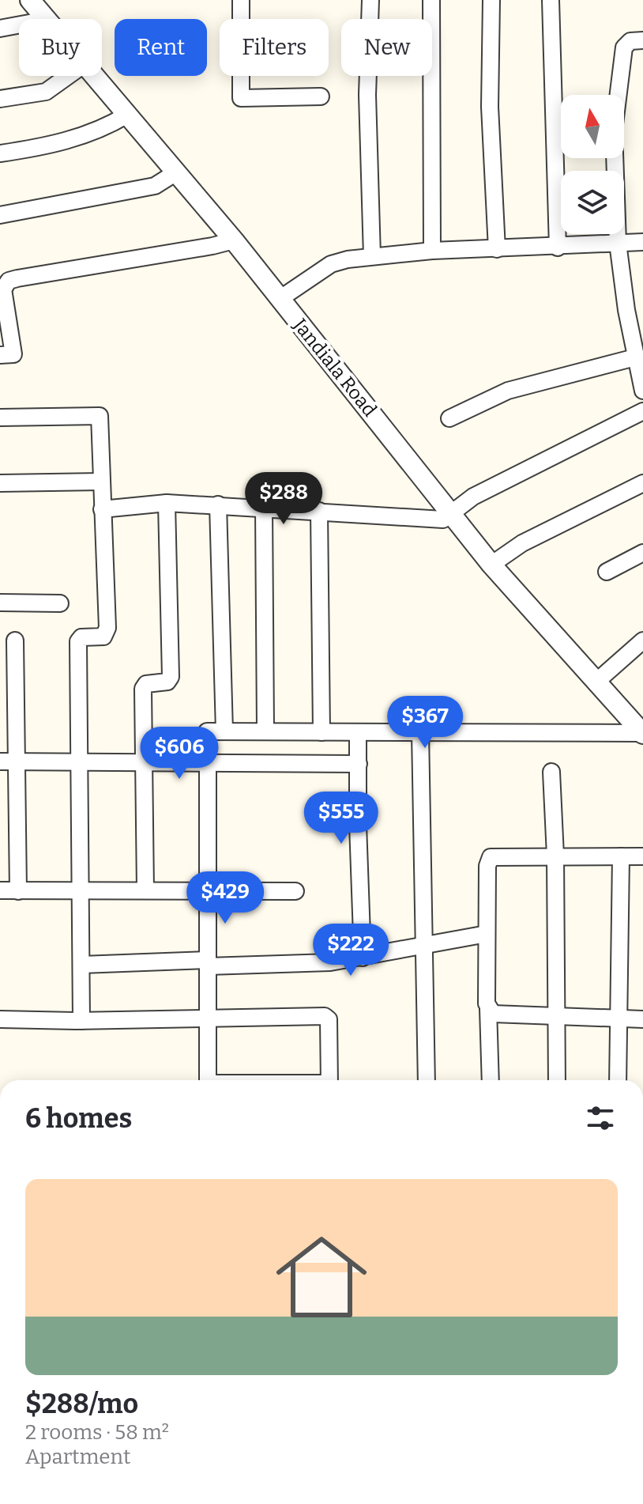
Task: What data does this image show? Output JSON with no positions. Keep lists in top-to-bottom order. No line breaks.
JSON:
{"streets":{"street":["Jandiala Road"]},"north":"top","page":{"chip":["Buy","Rent","Filters","New"],"price":["$288","$367","$606","$555","$429","$222"],"heading":"6 homes","list":[{"name":"$288/mo","note":"2 rooms · 58 m² · Apartment"}]}}
